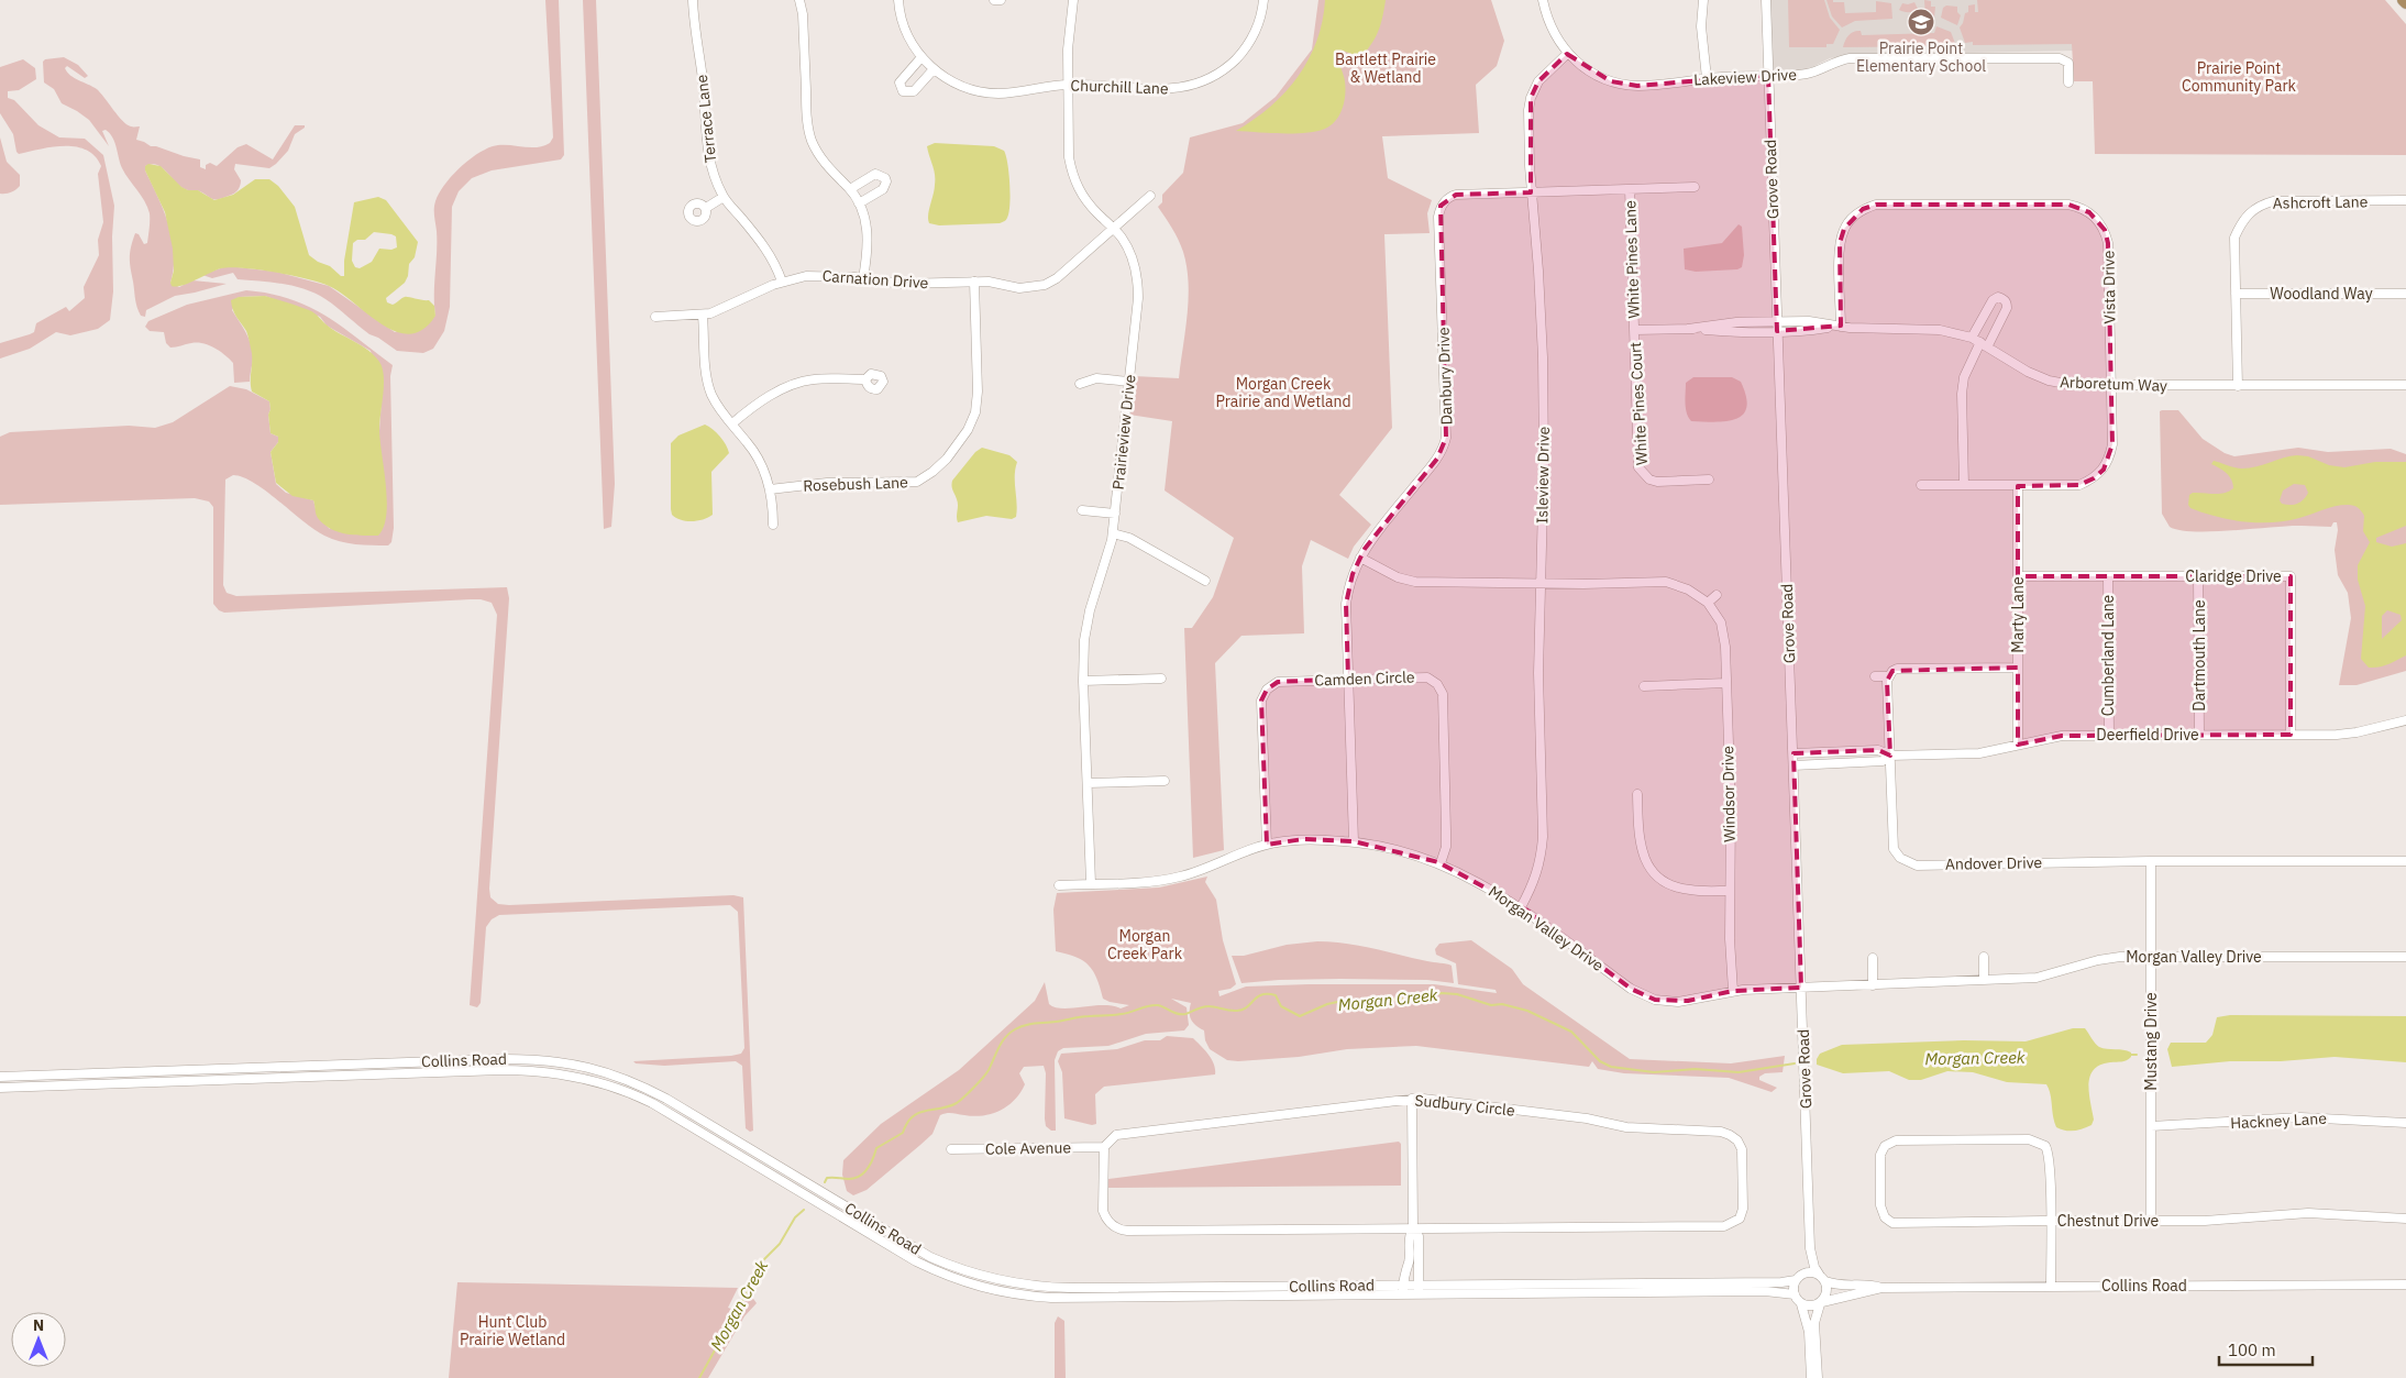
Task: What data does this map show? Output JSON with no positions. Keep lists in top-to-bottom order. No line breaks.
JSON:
{"streets":{"street":["Lakeview Drive","Churchill Lane","Terrace Lane","Grove Road","Ashcroft Lane","White Pines Lane","Carnation Drive","Vista Drive","Woodland Way","Danbury Drive","Arboretum Way","White Pines Court","Prairieview Drive","Isleview Drive","Rosebush Lane","Claridge Drive","Marty Lane","Cumberland Lane","Dartmouth Lane","Camden Circle","Deerfield Drive","Windsor Drive","Andover Drive","Morgan Valley Drive","Mustang Drive","Collins Road","Sudbury Circle","Hackney Lane","Cole Avenue","Chestnut Drive"]},"crossings":[["Lakeview Drive","Grove Road"],["Lakeview Drive","Isleview Drive"],["Churchill Lane","Prairieview Drive"],["Terrace Lane","Carnation Drive"],["Grove Road","Arboretum Way"],["Grove Road","Morgan Valley Drive"],["Grove Road","Collins Road"],["Ashcroft Lane","Woodland Way"],["Ashcroft Lane","Arboretum Way"],["White Pines Lane","Danbury Drive"],["White Pines Lane","Arboretum Way"],["White Pines Lane","White Pines Court"],["Carnation Drive","Prairieview Drive"],["Carnation Drive","Rosebush Lane"],["Vista Drive","Arboretum Way"],["Vista Drive","Marty Lane"],["Danbury Drive","Isleview Drive"],["Danbury Drive","Camden Circle"],["Danbury Drive","Windsor Drive"],["Danbury Drive","Morgan Valley Drive"],["Arboretum Way","White Pines Court"],["Prairieview Drive","Morgan Valley Drive"],["Isleview Drive","Windsor Drive"],["Isleview Drive","Morgan Valley Drive"],["Claridge Drive","Marty Lane"],["Claridge Drive","Cumberland Lane"],["Claridge Drive","Dartmouth Lane"],["Claridge Drive","Deerfield Drive"],["Marty Lane","Deerfield Drive"],["Cumberland Lane","Deerfield Drive"],["Dartmouth Lane","Deerfield Drive"],["Camden Circle","Morgan Valley Drive"],["Deerfield Drive","Andover Drive"],["Windsor Drive","Morgan Valley Drive"],["Andover Drive","Mustang Drive"],["Morgan Valley Drive","Mustang Drive"],["Mustang Drive","Hackney Lane"],["Mustang Drive","Chestnut Drive"],["Sudbury Circle","Cole Avenue"]],"water":["Morgan Creek"],"parks":["Bartlett Prairie & Wetland","Prairie Point Community Park","Morgan Creek Prairie and Wetland","Morgan Creek Park","Hunt Club Prairie Wetland"],"places":{"school or university":["Prairie Point Elementary School"]},"scale_bar":"100 m","north":"top"}
